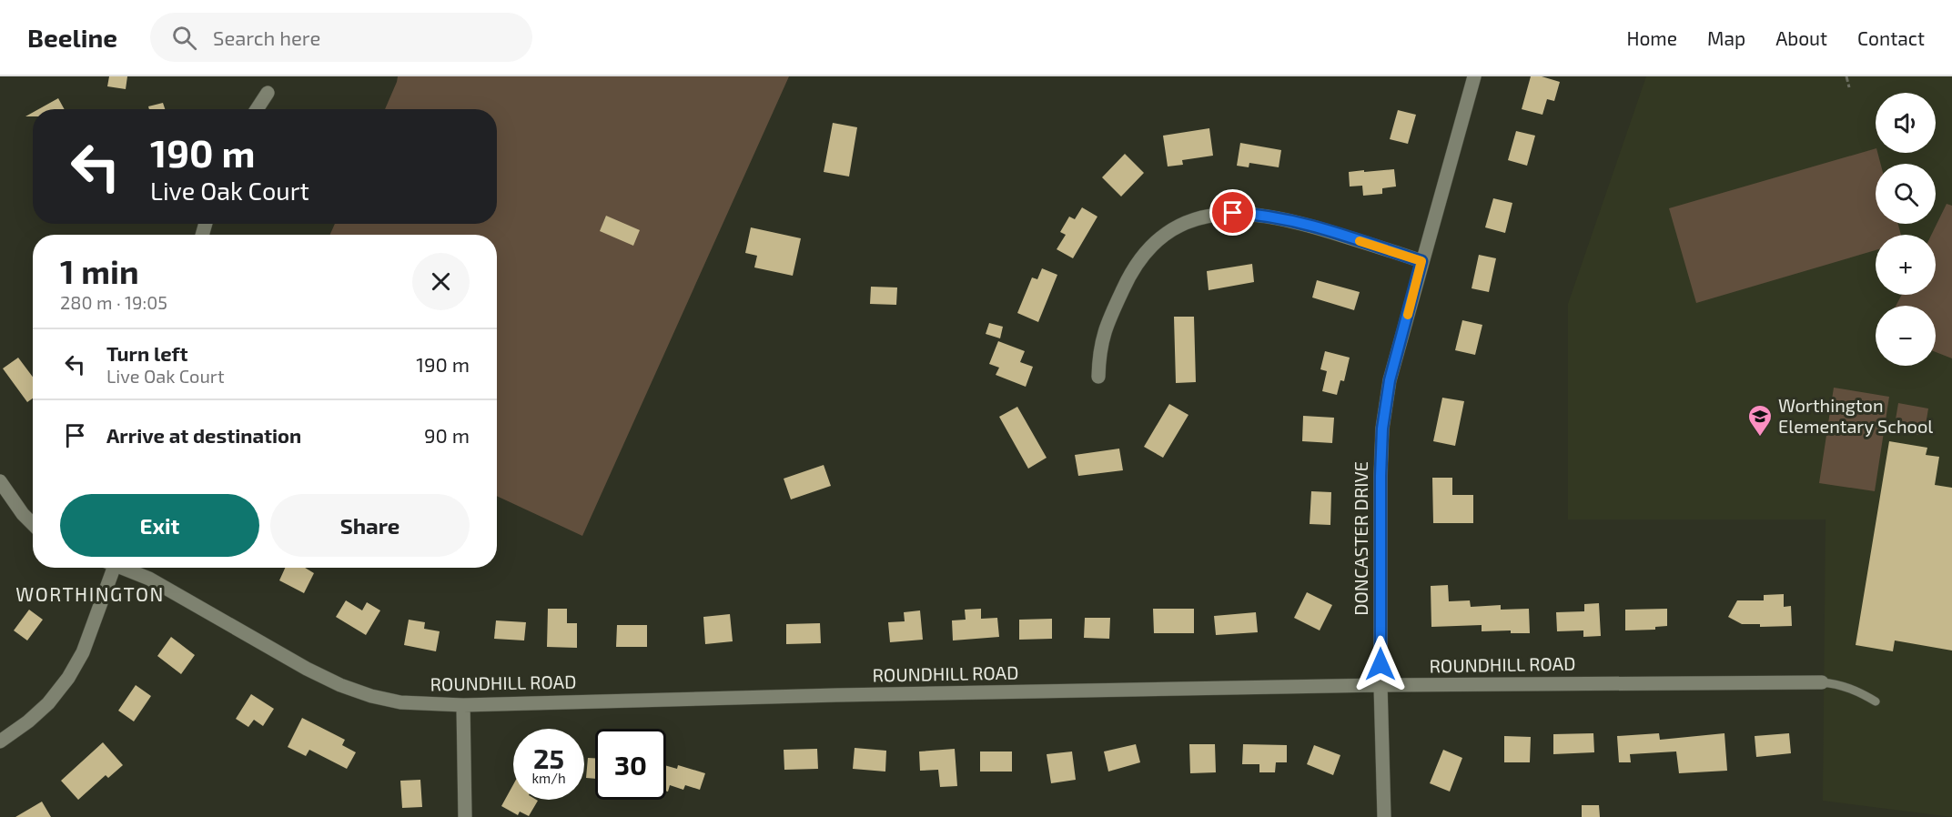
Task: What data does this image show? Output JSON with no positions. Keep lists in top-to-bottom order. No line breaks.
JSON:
{"streets":{"street":["DONCASTER DRIVE","ROUNDHILL ROAD"]},"crossings":[["DONCASTER DRIVE","ROUNDHILL ROAD"]],"districts":["WORTHINGTON"],"places":{"school or university":["Worthington Elementary School"]},"page":{"header":"Beeline","search":"Search here","nav":["Home","Map","About","Contact"],"map_buttons":["+","−"],"turn":["190 m","Live Oak Court"],"heading":["1 min","280 m · 19:05"],"list":[{"name":"Turn left","note":"Live Oak Court","value":"190 m"},{"name":"Arrive at destination","value":"90 m"}],"buttons":["Exit","Share"],"speed":"25 km/h","limit":"30"}}
